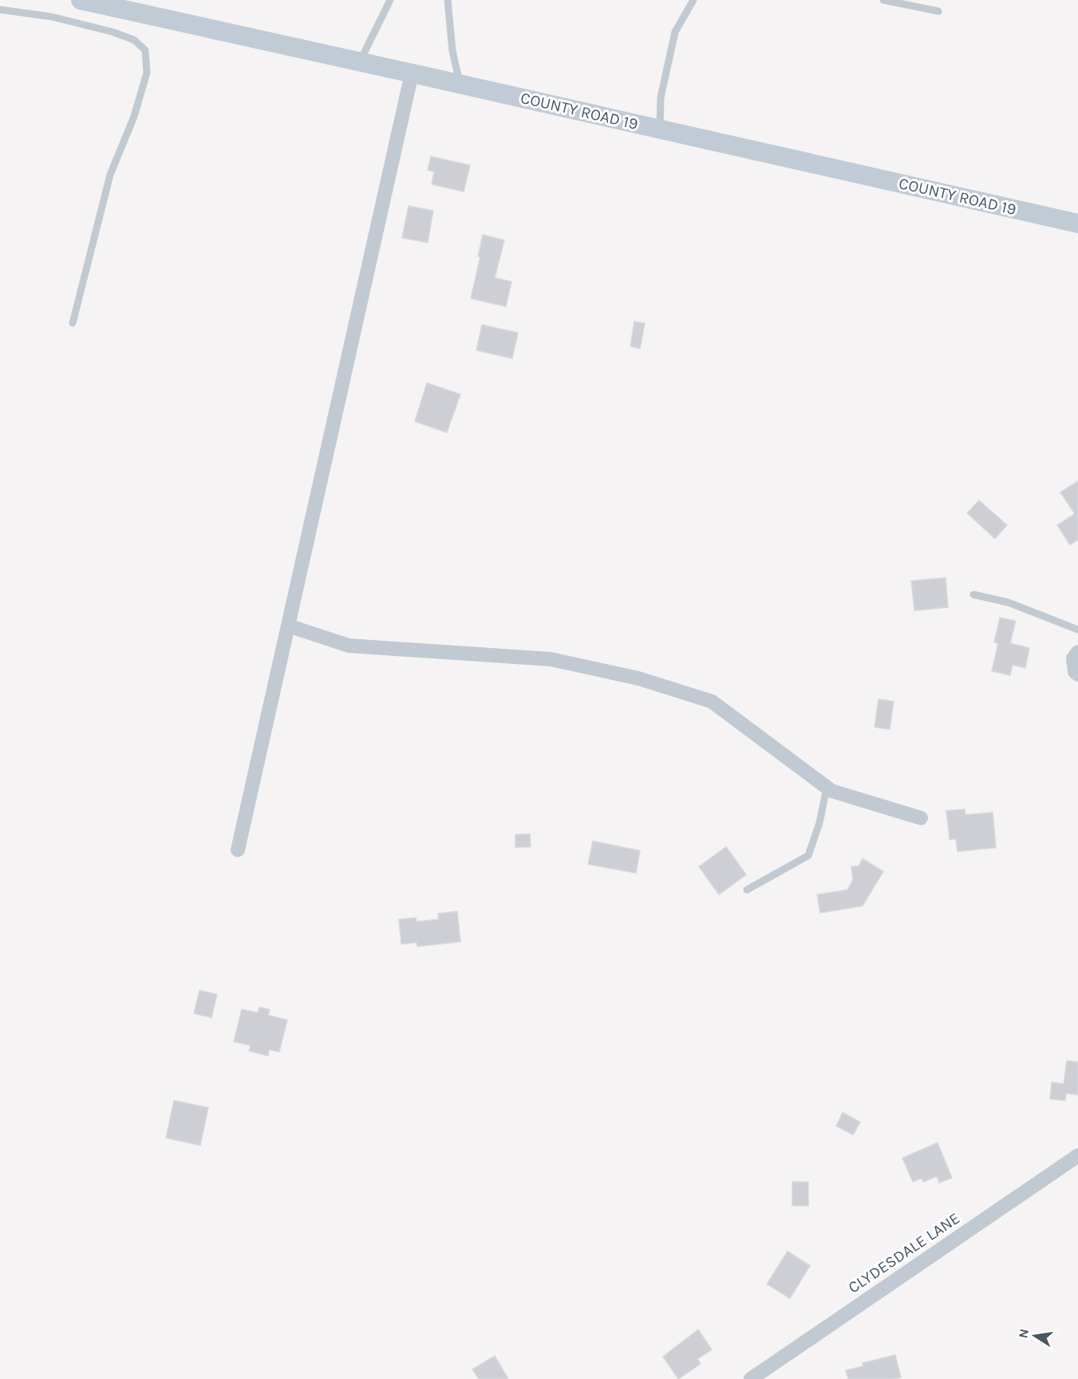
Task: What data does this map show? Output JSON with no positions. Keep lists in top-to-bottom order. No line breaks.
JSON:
{"streets":{"street":["COUNTY ROAD 19","CLYDESDALE LANE"]},"north":"left"}
